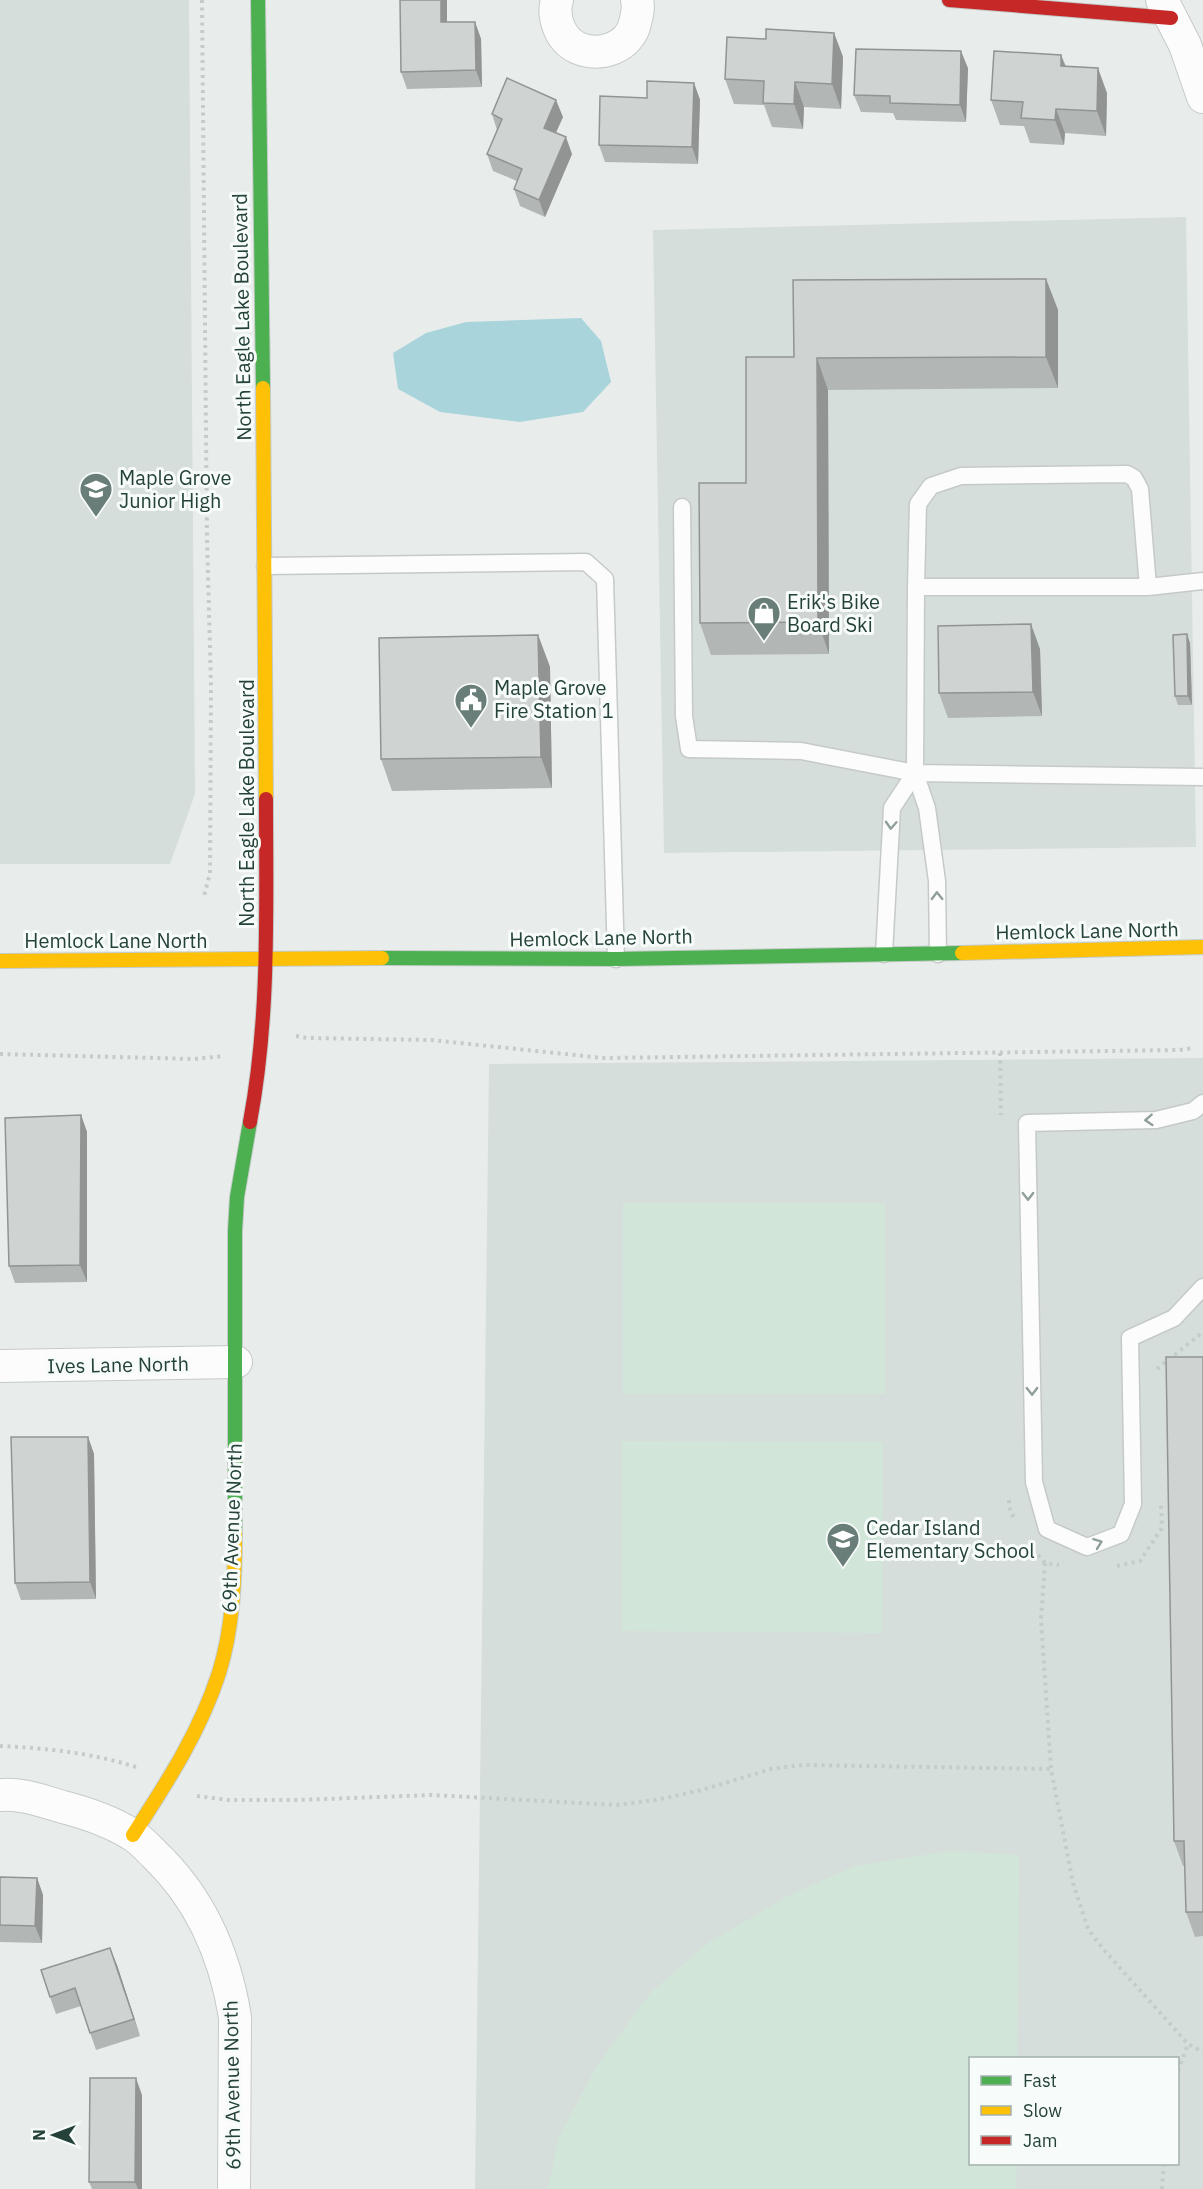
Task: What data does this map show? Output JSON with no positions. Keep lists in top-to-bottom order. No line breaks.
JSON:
{"streets":{"street":["North Eagle Lake Boulevard","Hemlock Lane North","Ives Lane North","69th Avenue North"]},"crossings":[["North Eagle Lake Boulevard","Hemlock Lane North"],["North Eagle Lake Boulevard","69th Avenue North"],["Hemlock Lane North","69th Avenue North"],["Ives Lane North","69th Avenue North"]],"places":{"school or university":["Maple Grove Junior High","Cedar Island Elementary School"],"shop":["Erik's Bike Board Ski"],"public building":["Maple Grove Fire Station 1"]},"legend":["Fast","Slow","Jam"],"north":"left"}
